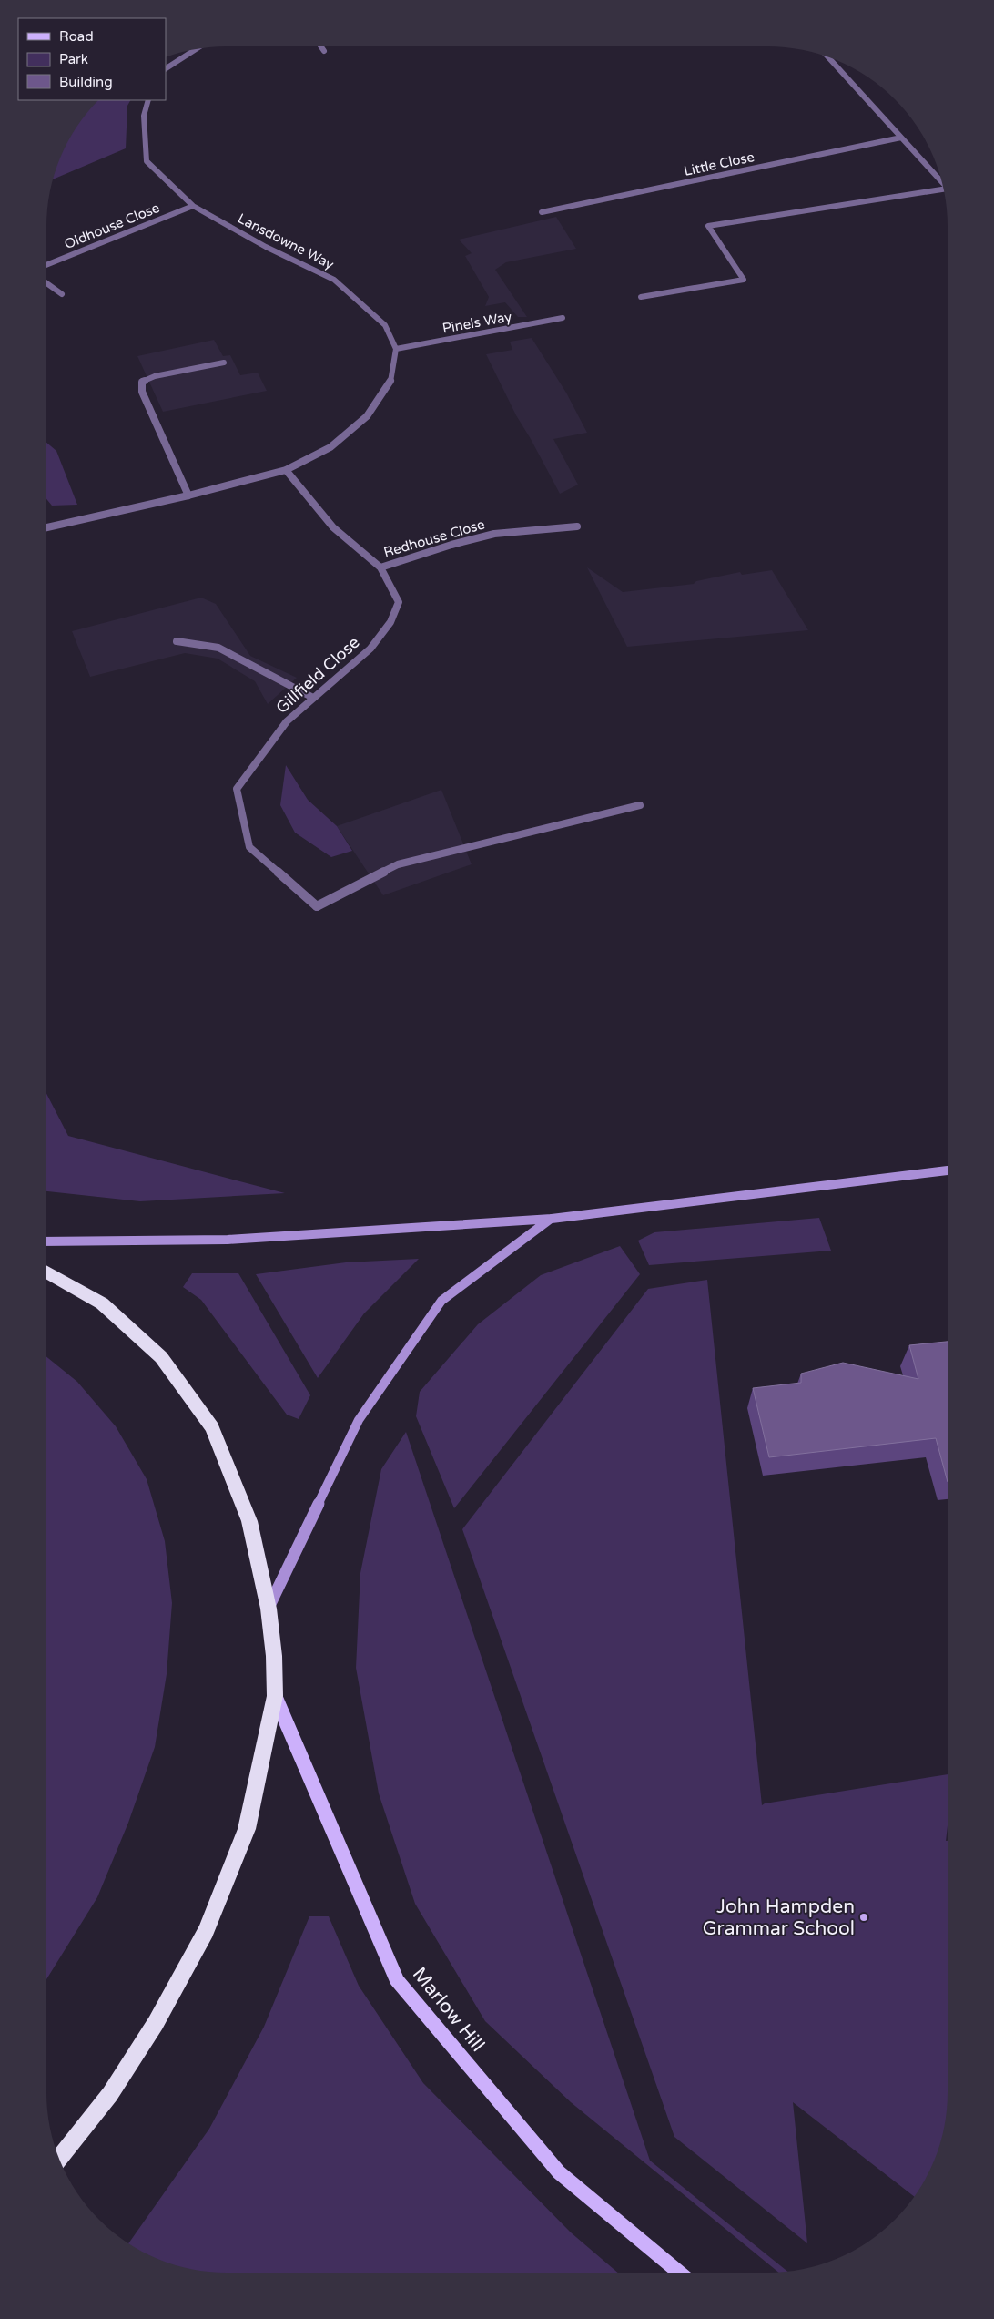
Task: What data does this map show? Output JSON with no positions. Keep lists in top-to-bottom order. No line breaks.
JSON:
{"streets":{"main road":["Marlow Hill"],"street":["Little Close","Oldhouse Close","Lansdowne Way","Pinels Way","Redhouse Close","Gillfield Close"]},"crossings":[["Oldhouse Close","Lansdowne Way"],["Lansdowne Way","Pinels Way"],["Redhouse Close","Gillfield Close"]],"places":["John Hampden Grammar School"],"legend":["Road","Park","Building"]}
